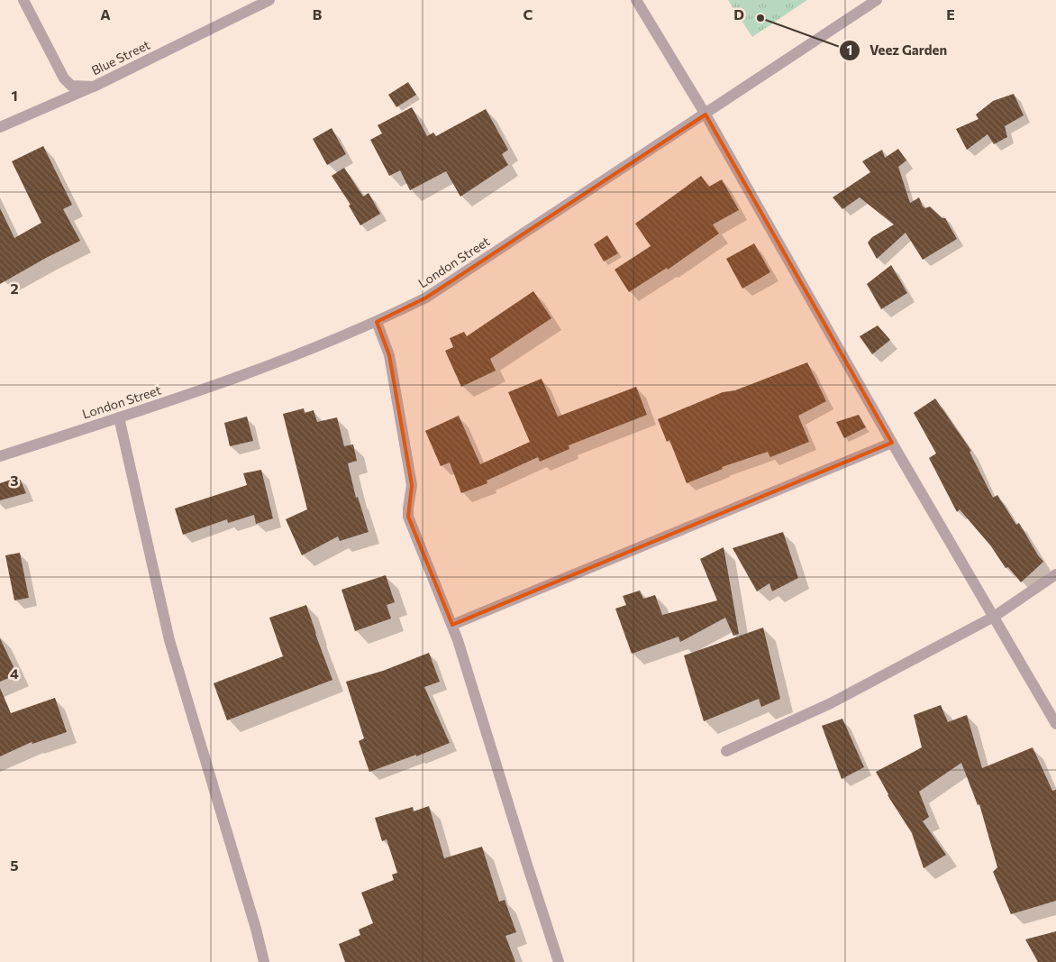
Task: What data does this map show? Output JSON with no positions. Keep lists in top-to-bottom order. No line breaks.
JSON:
{"streets":{"street":["Blue Street","London Street"]},"places":["Veez Garden"],"grid":{"columns":["A","B","C","D","E"],"rows":["1","2","3","4","5"]}}
